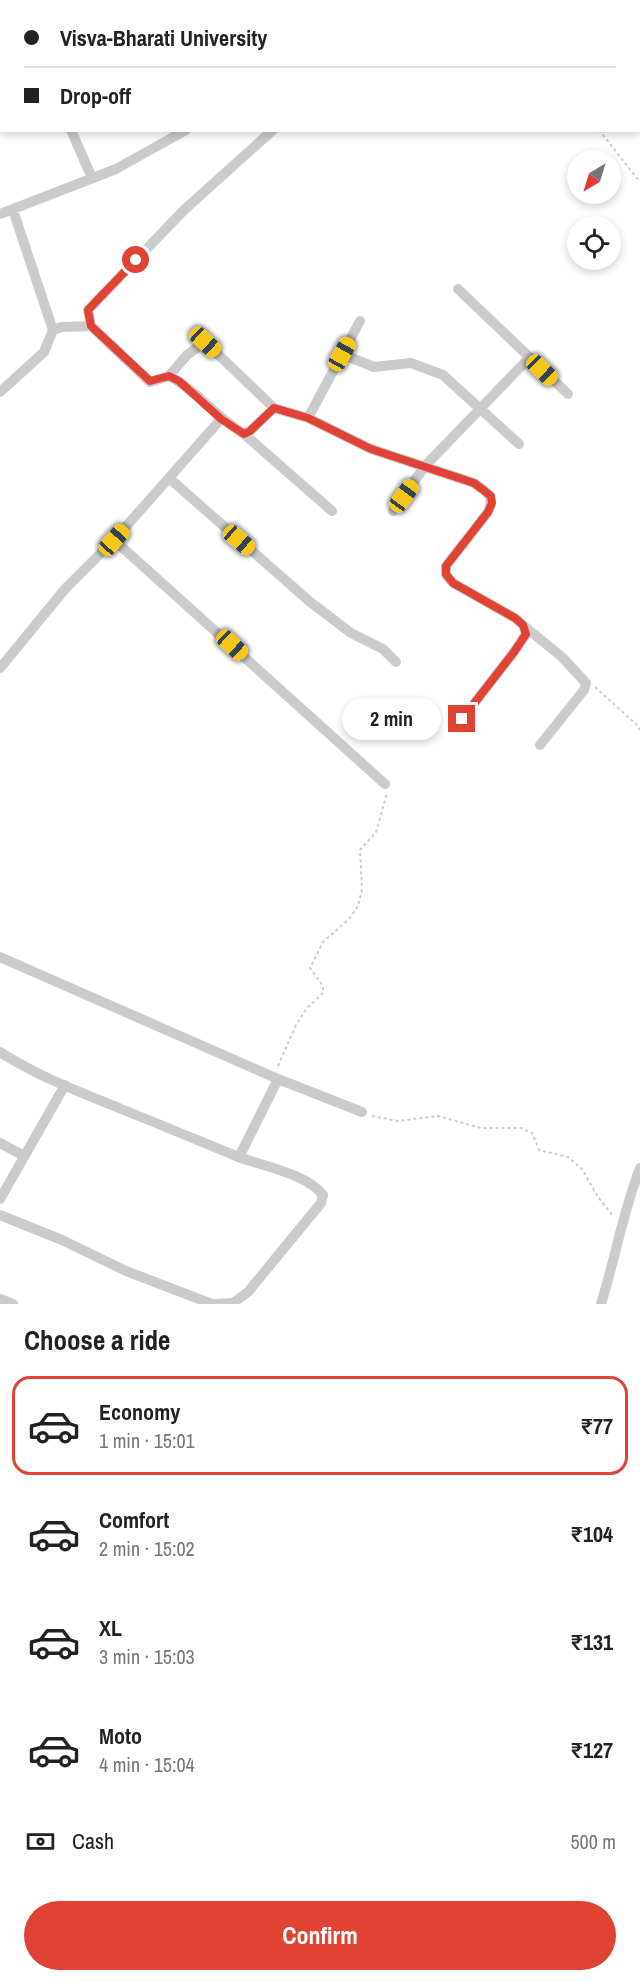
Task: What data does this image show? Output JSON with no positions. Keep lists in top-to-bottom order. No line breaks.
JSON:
{"north":"bottom left","page":{"banner":["Visva-Bharati University","Drop-off"],"bubble":"2 min","heading":"Choose a ride","list":[{"name":"Economy","note":"1 min · 15:01","value":"₹77"},{"name":"Comfort","note":"2 min · 15:02","value":"₹104"},{"name":"XL","note":"3 min · 15:03","value":"₹131"},{"name":"Moto","note":"4 min · 15:04","value":"₹127"}],"pay":["Cash","500 m"],"buttons":"Confirm"}}
